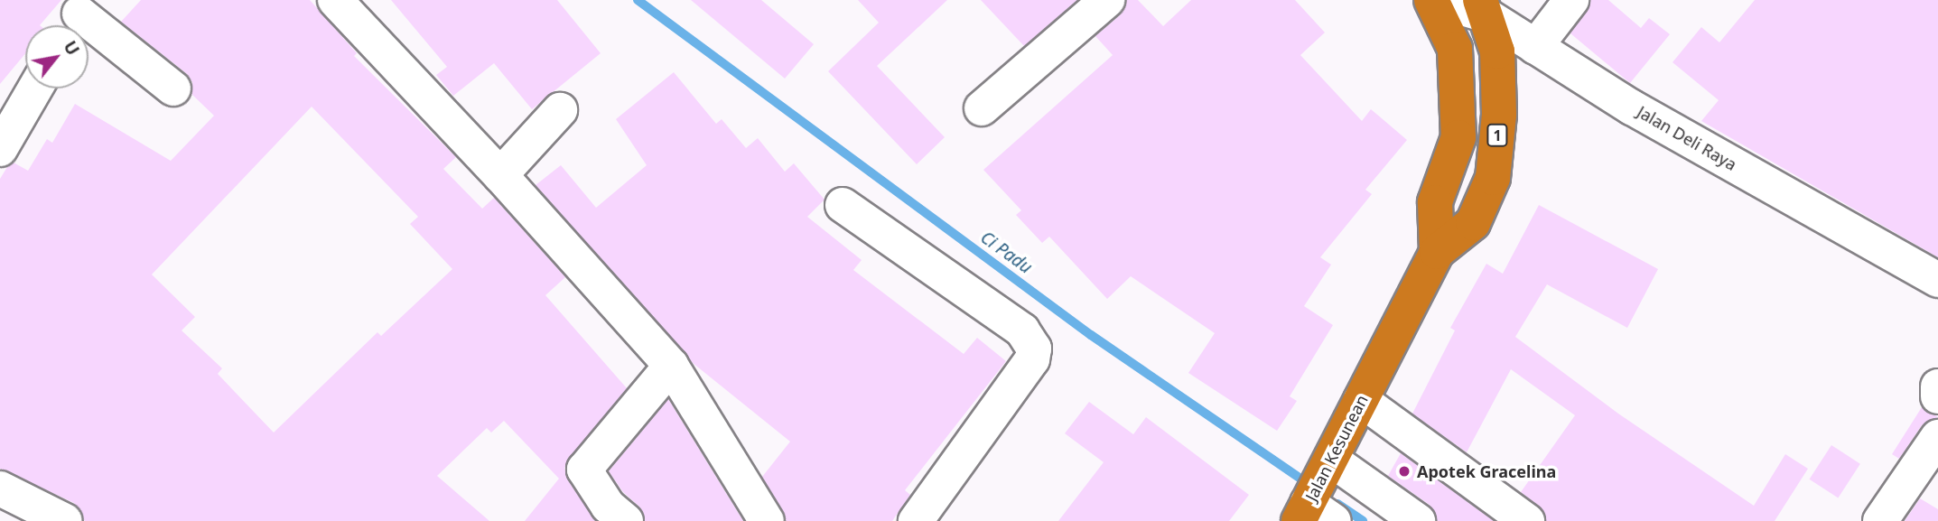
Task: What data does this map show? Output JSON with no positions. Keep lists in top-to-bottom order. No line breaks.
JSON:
{"streets":{"highway":["1","Jalan Kesunean"],"street":["Jalan Deli Raya"]},"crossings":[["1","Jalan Deli Raya"],["1","Jalan Kesunean"]],"water":["Ci Padu"],"places":["Apotek Gracelina"],"north":"top right"}
